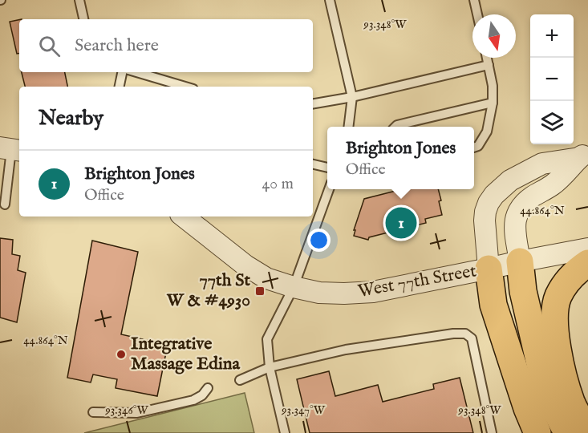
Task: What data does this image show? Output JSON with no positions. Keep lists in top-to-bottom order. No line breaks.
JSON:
{"streets":{"street":["West 77th Street"]},"places":{"transit":["77th St W & #4930"],"other":["Integrative Massage Edina"]},"north":"bottom","page":{"map_buttons":["+","−"],"search":"Search here","heading":"Nearby","popup":["Brighton Jones","Office"],"list":[{"mark":"1","name":"Brighton Jones","note":"Office","value":"40 m"}],"pins":"1"},"coordinates":["93.348°W","44.864°N","93.346°W","93.347°W"]}
